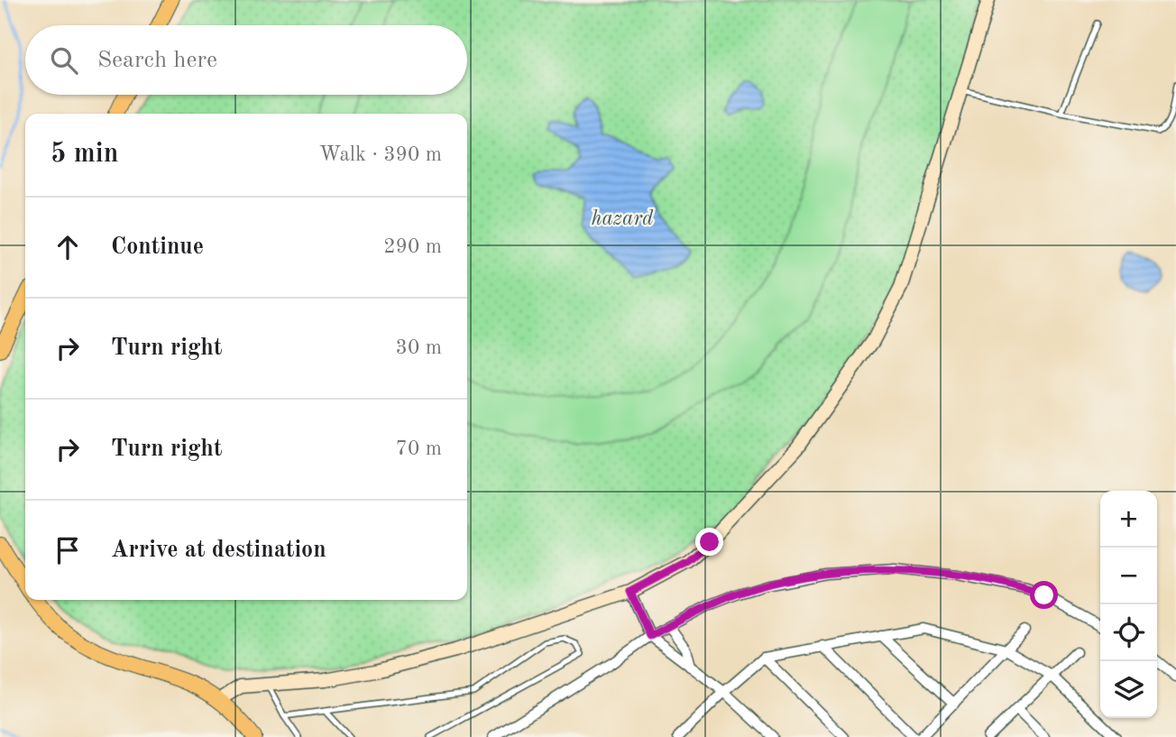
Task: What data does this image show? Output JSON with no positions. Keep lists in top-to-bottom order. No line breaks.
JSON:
{"water":["hazard"],"page":{"search":"Search here","heading":["5 min","Walk · 390 m"],"list":[["Continue","290 m"],["Turn right","30 m"],["Turn right","70 m"],"Arrive at destination"],"map_buttons":["+","−"]}}
